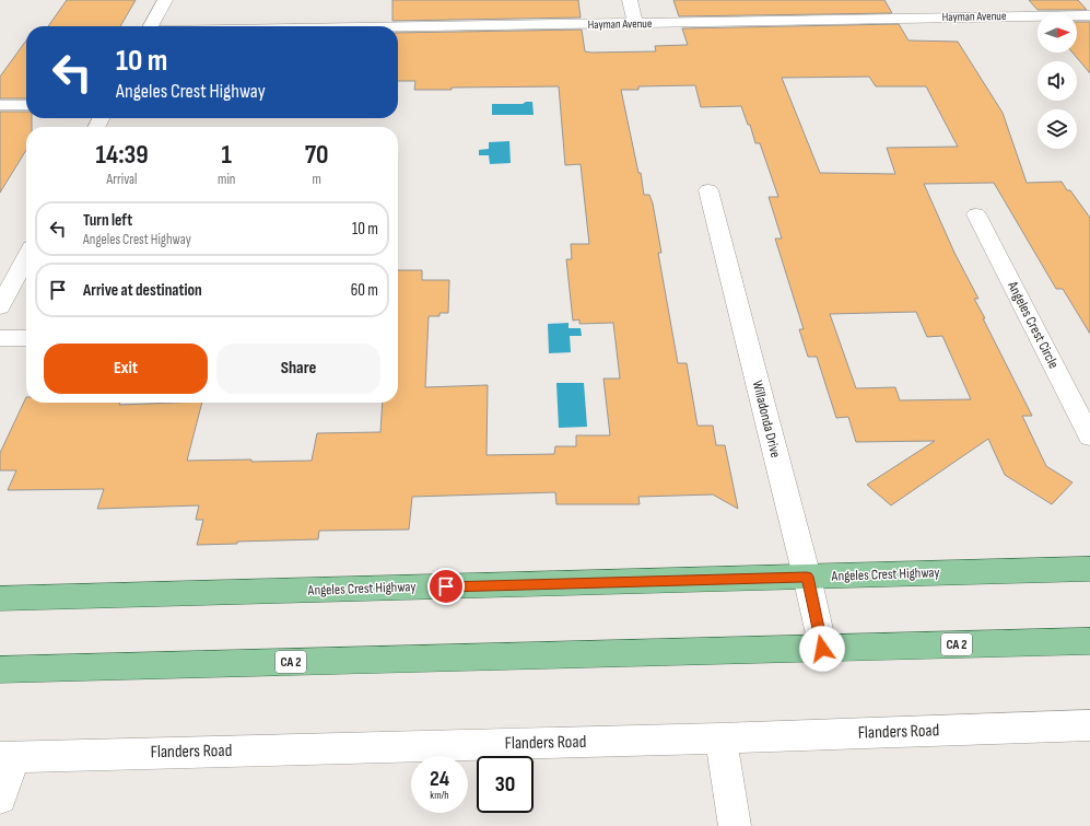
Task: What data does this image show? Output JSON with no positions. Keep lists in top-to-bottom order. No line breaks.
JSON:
{"streets":{"main road":["Angeles Crest Highway","CA 2"],"street":["Hayman Avenue","Angeles Crest Circle","Willadonda Drive","Flanders Road"]},"crossings":[["Willadonda Drive","Angeles Crest Highway"],["Willadonda Drive","CA 2"]],"north":"right","page":{"turn":["10 m","Angeles Crest Highway"],"eta":["14:39","Arrival","1","min","70","m"],"list":[{"name":"Turn left","note":"Angeles Crest Highway","value":"10 m"},{"name":"Arrive at destination","value":"60 m"}],"buttons":["Exit","Share"],"speed":"24 km/h","limit":"30"}}
